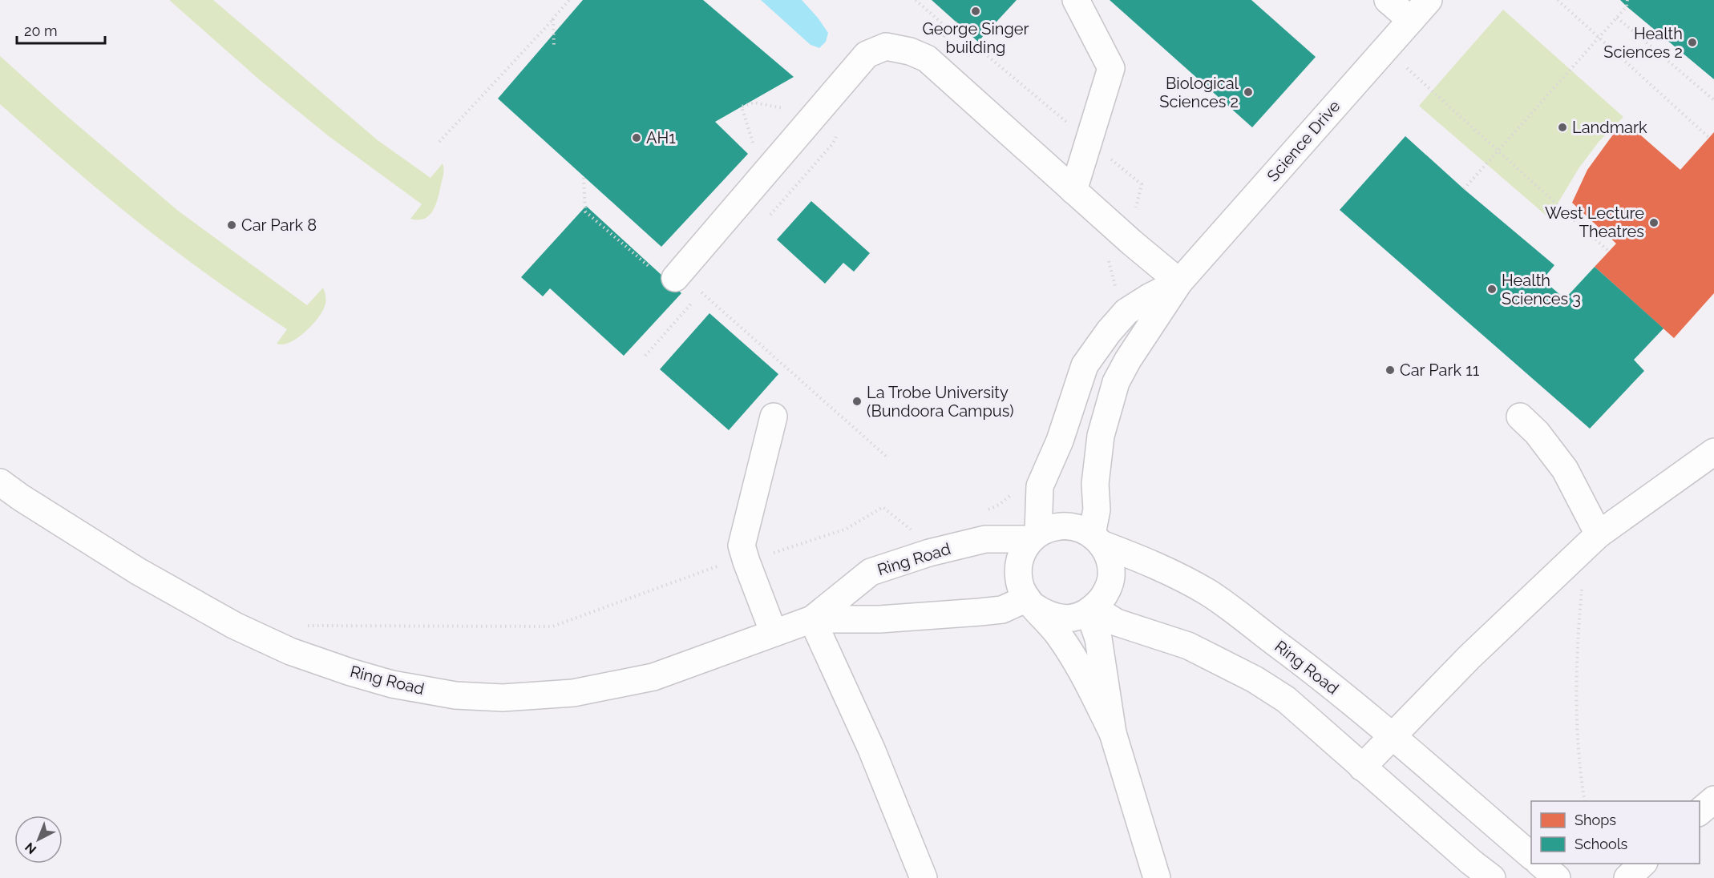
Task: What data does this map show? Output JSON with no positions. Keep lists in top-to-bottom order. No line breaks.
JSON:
{"streets":{"street":["Science Drive","Ring Road"]},"crossings":[["Science Drive","Ring Road"]],"places":["George Singer building","Health Sciences 2","Biological Sciences 2","Landmark","AH1","West Lecture Theatres","Car Park 8","Health Sciences 3","Car Park 11","La Trobe University (Bundoora Campus)"],"legend":["Shops","Schools"],"scale_bar":"20 m","north":"bottom left"}
